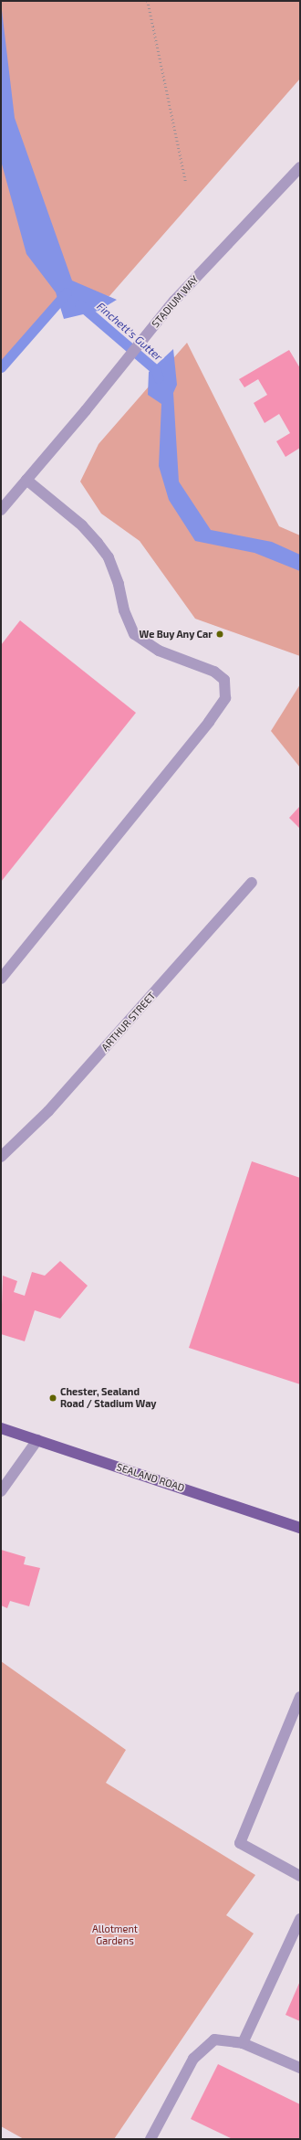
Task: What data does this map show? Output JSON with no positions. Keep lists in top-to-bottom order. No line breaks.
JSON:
{"streets":{"main road":["SEALAND ROAD"],"street":["STADIUM WAY","ARTHUR STREET"]},"water":["Finchett's Gutter"],"parks":["Allotment Gardens"],"places":["We Buy Any Car","Chester, Sealand Road / Stadium Way"]}
